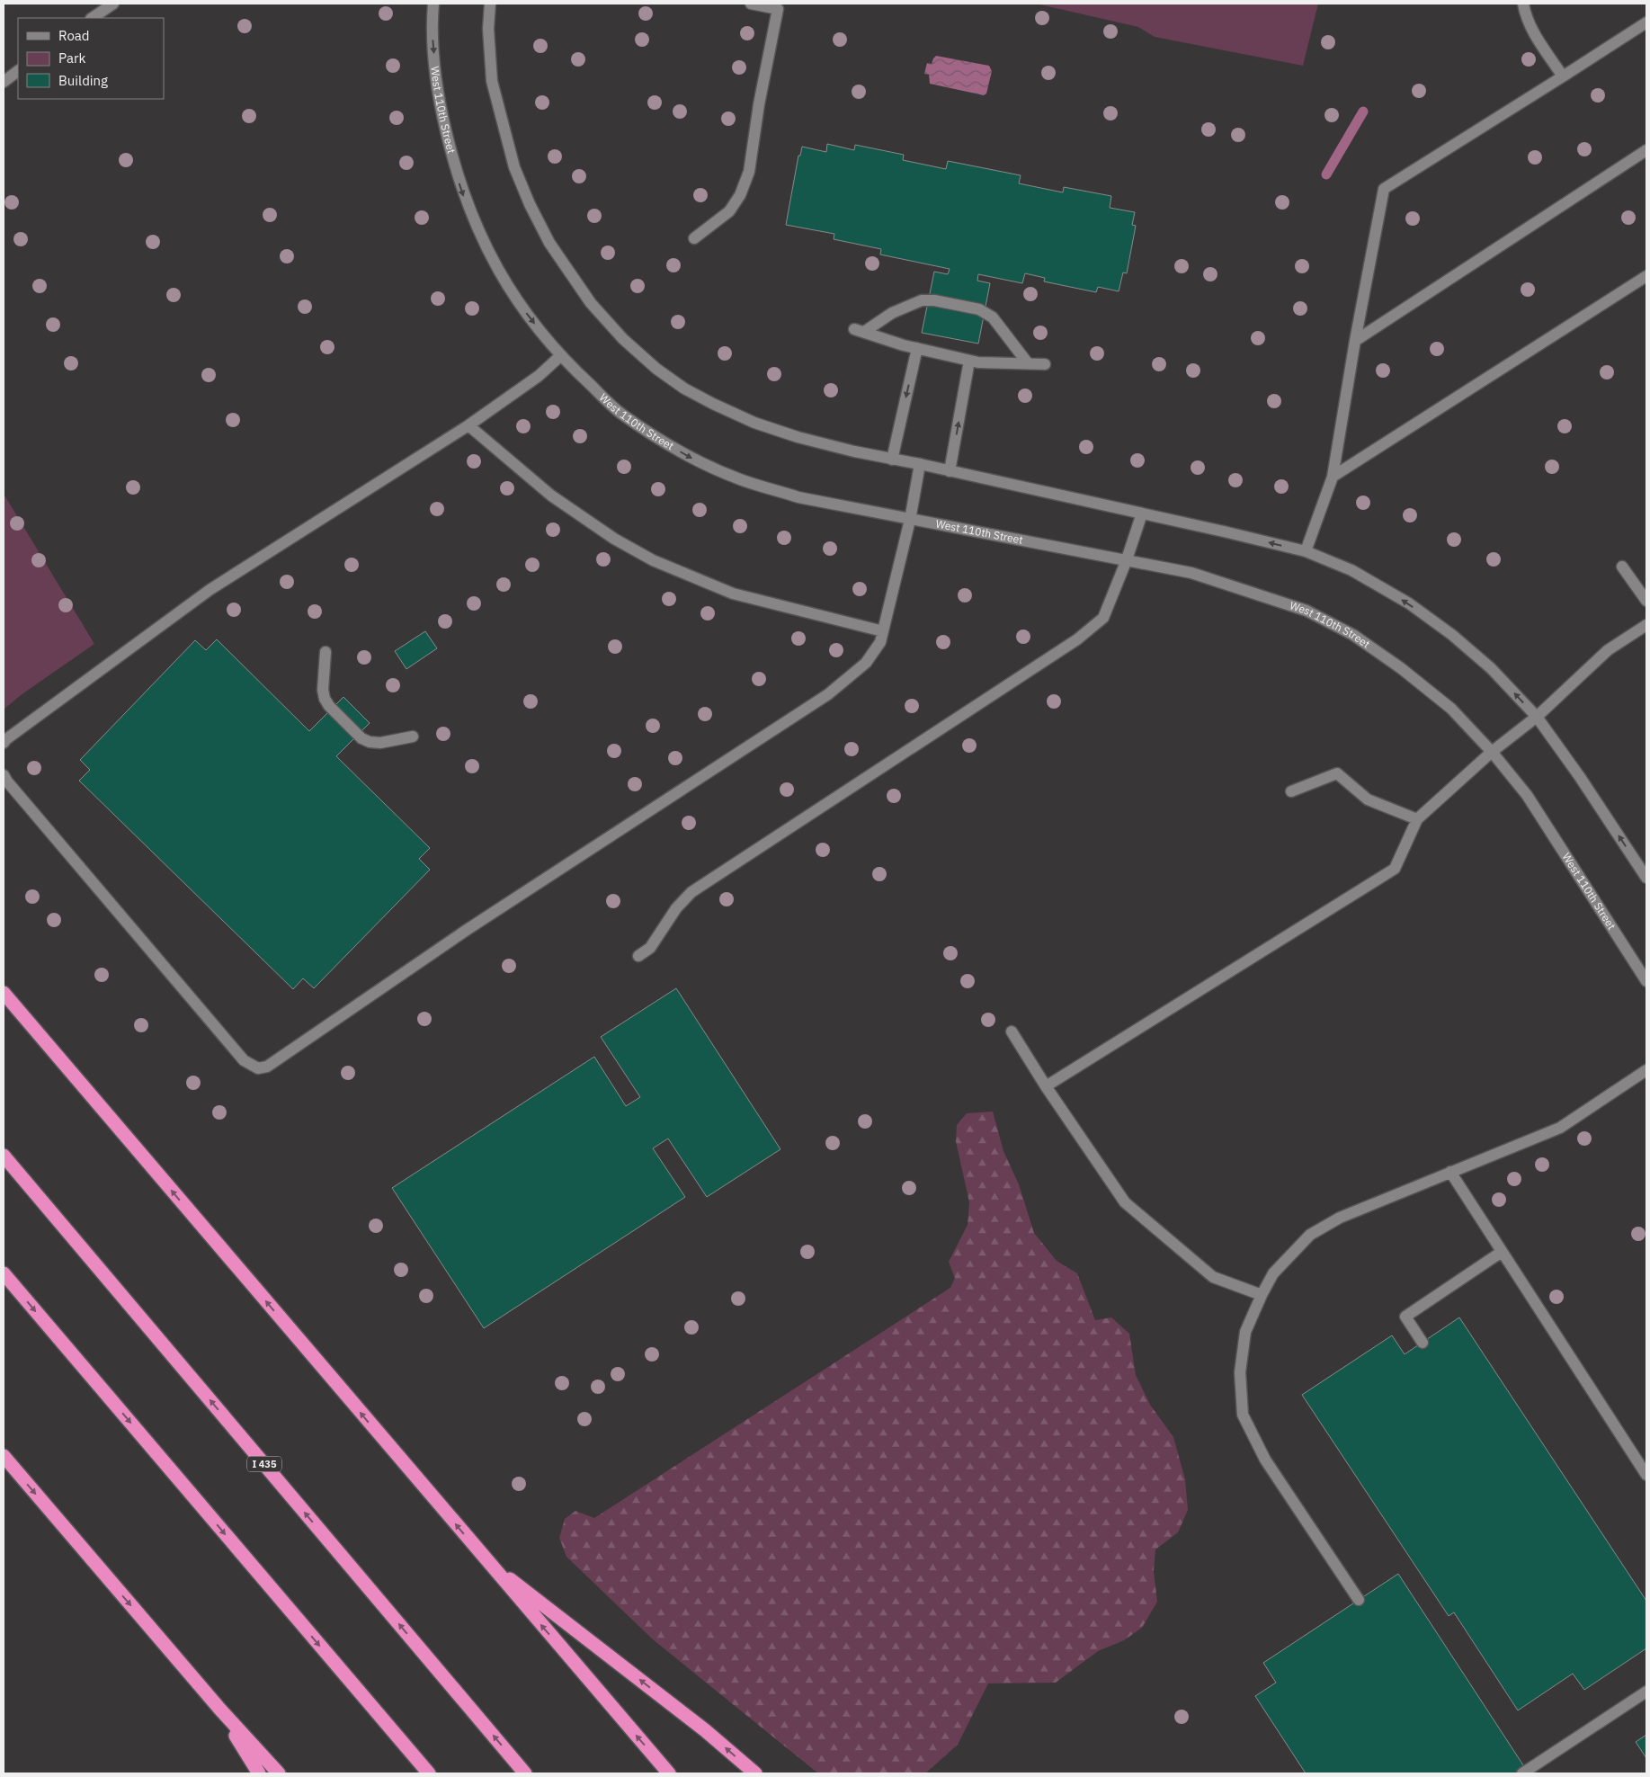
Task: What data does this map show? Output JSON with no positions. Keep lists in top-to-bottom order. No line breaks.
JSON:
{"streets":{"highway":["I 435"],"street":["West 110th Street"]},"legend":["Road","Park","Building"]}
